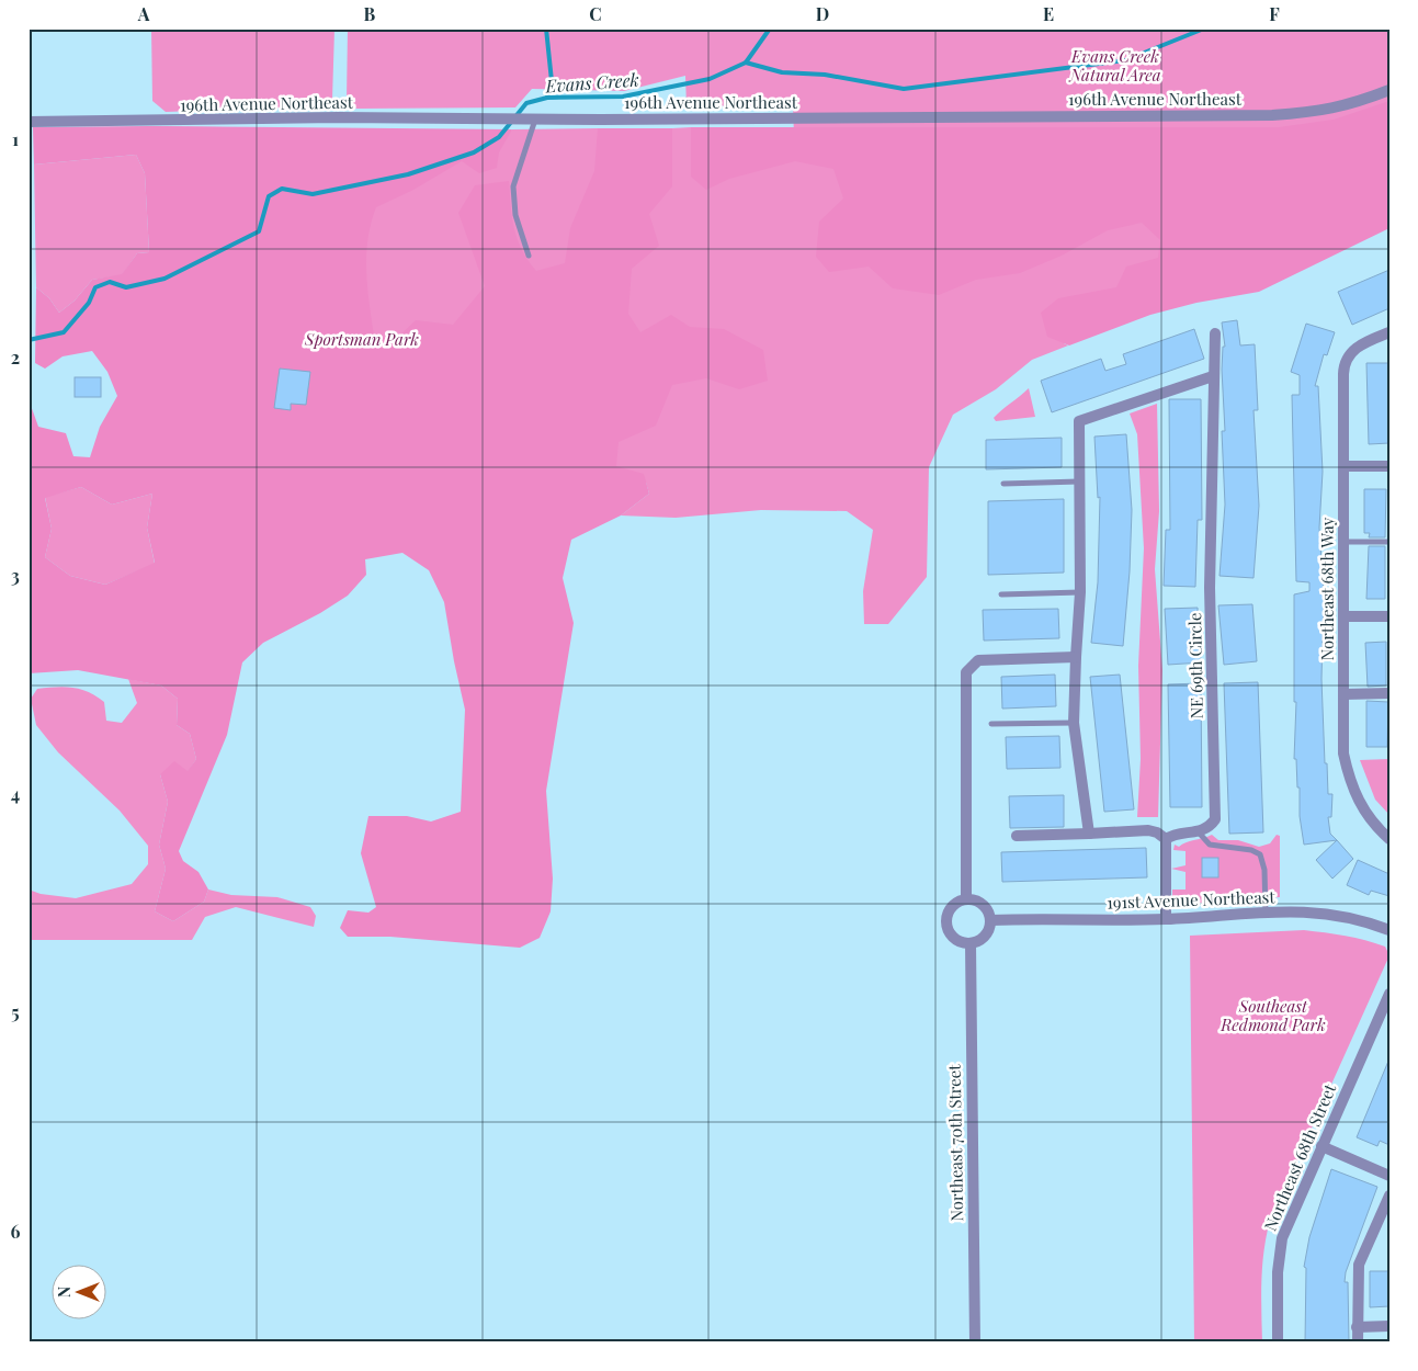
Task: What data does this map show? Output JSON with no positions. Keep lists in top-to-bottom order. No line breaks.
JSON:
{"streets":{"street":["196th Avenue Northeast","Northeast 68th Way","NE 69th Circle","191st Avenue Northeast","Northeast 70th Street","Northeast 68th Street"]},"crossings":[["191st Avenue Northeast","Northeast 70th Street"]],"water":["Evans Creek"],"parks":["Evans Creek Natural Area","Sportsman Park","Southeast Redmond Park"],"north":"left","grid":{"columns":["A","B","C","D","E","F"],"rows":["1","2","3","4","5","6"]}}
